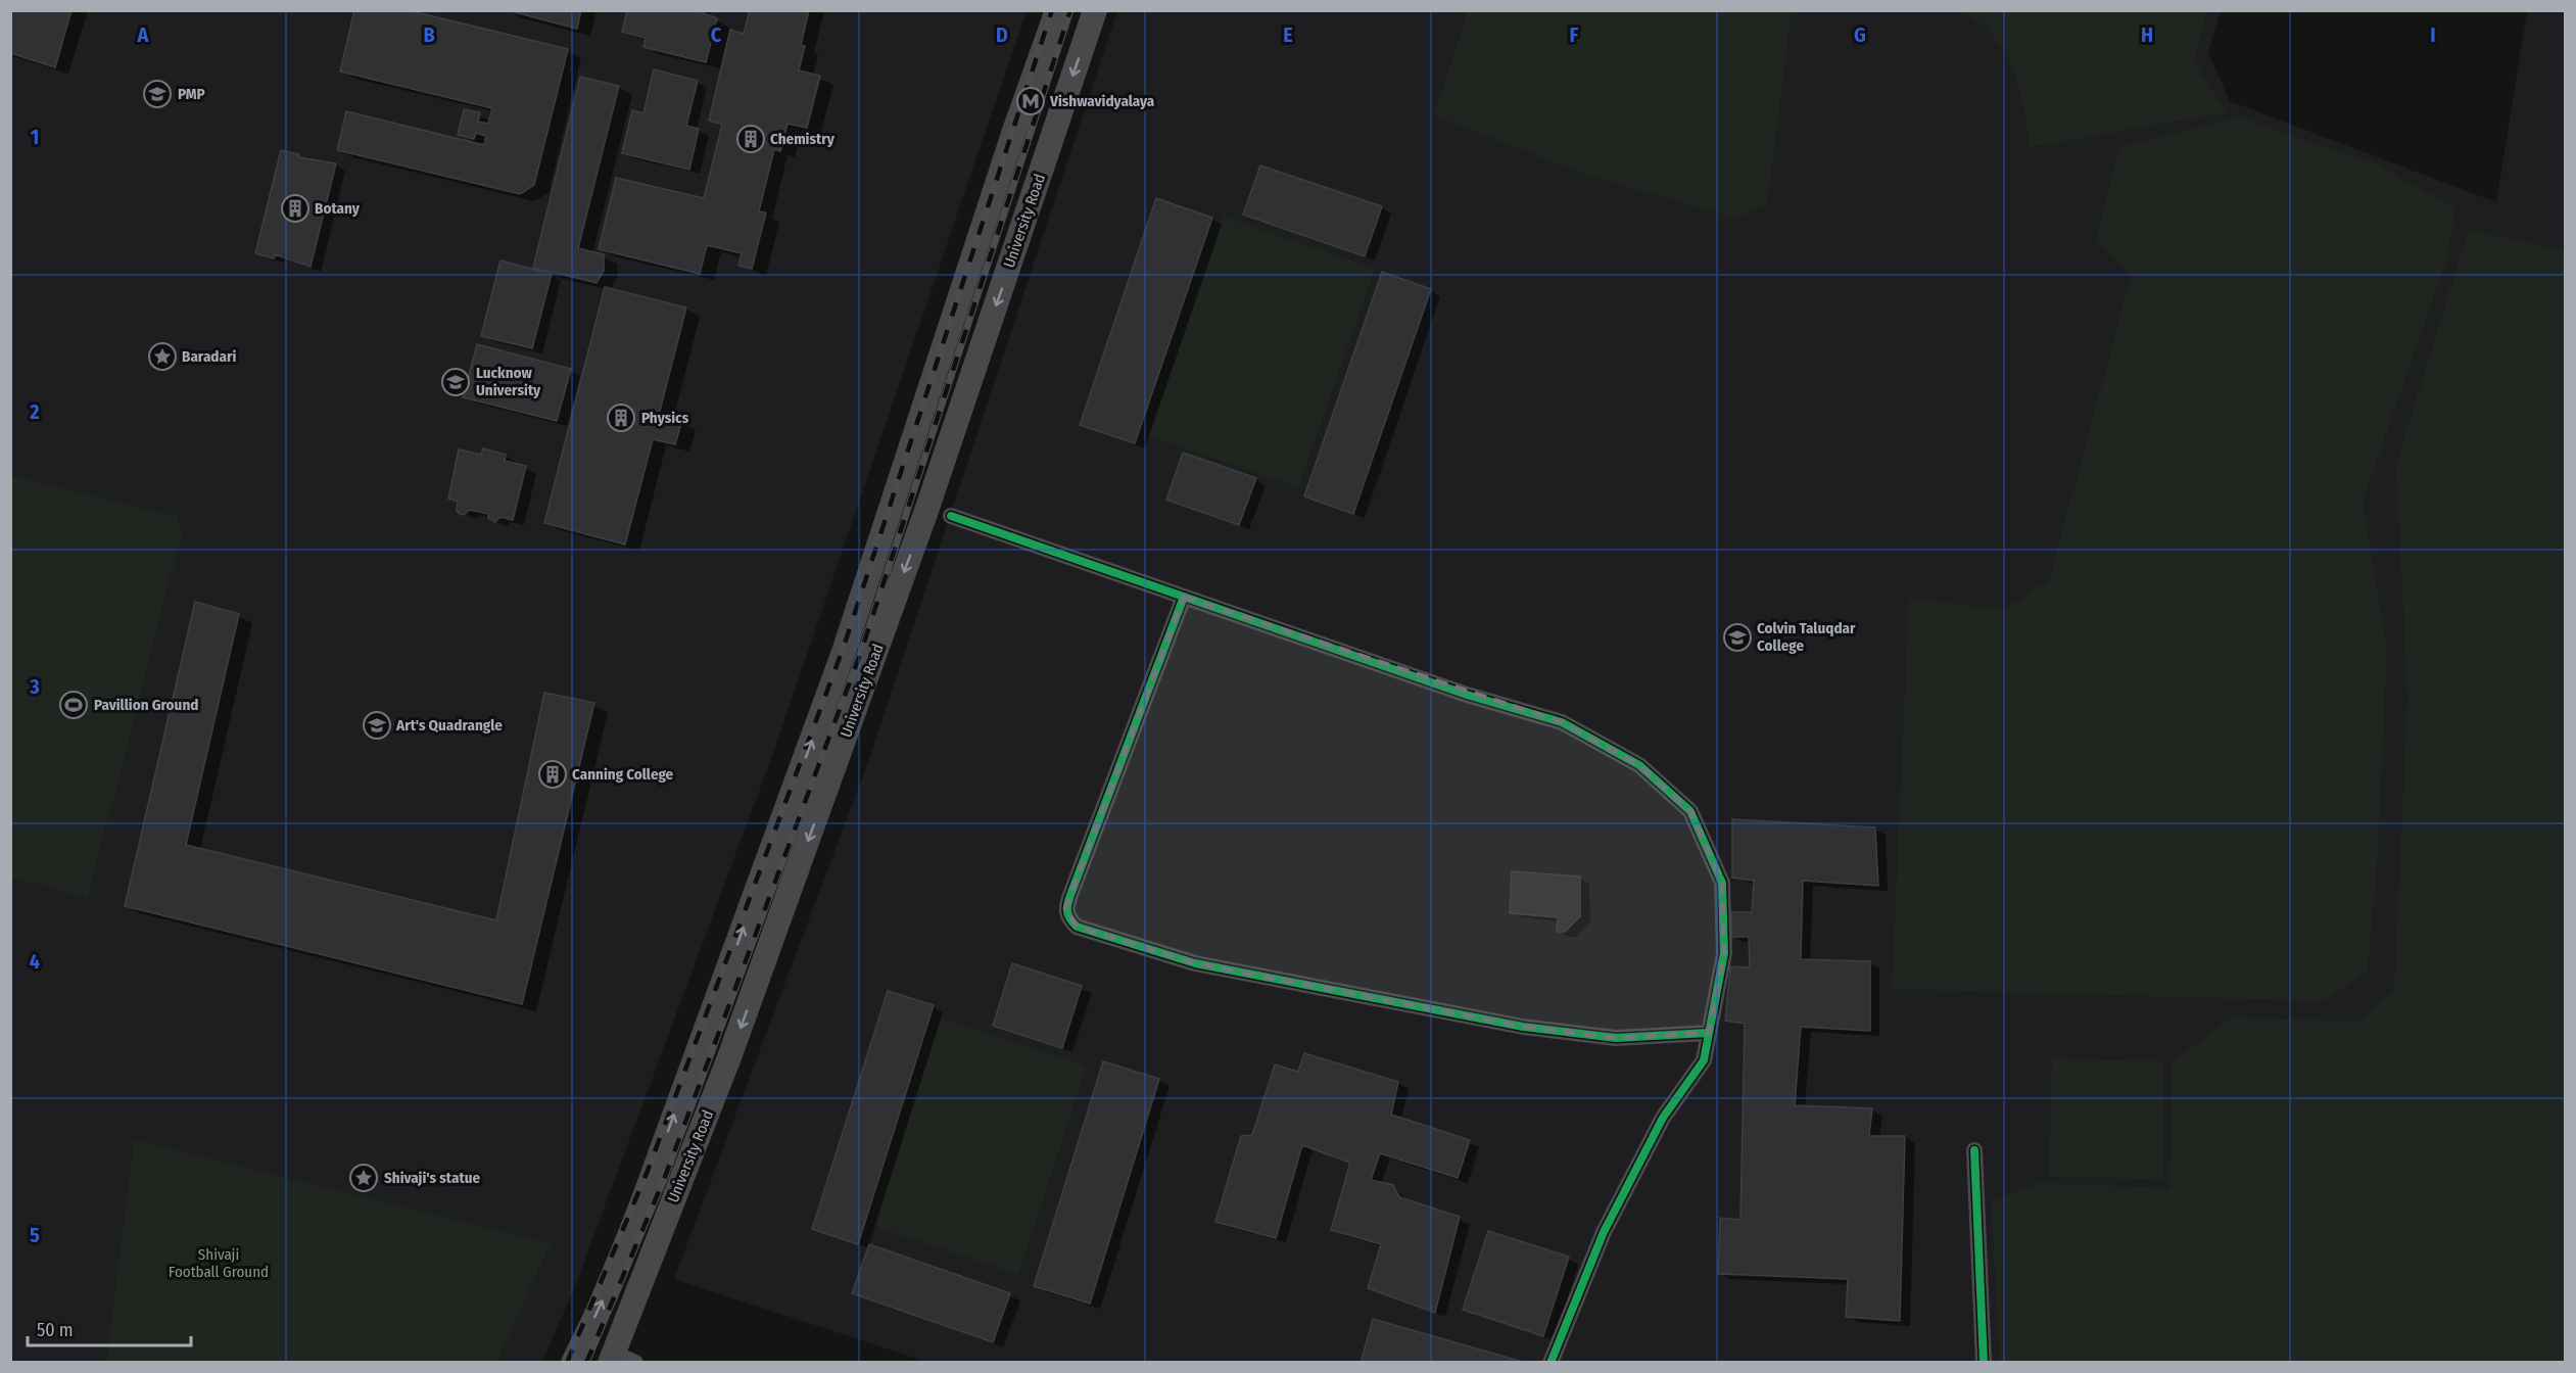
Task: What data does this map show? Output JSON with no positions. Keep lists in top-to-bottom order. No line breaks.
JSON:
{"streets":{"main road":["University Road"]},"parks":["Shivaji Football Ground"],"places":{"school or university":["PMP","Lucknow University","Colvin Taluqdar College","Art's Quadrangle"],"metro station":["Vishwavidyalaya"],"building":["Chemistry","Botany","Physics","Canning College"],"place":["Baradari","Shivaji's statue"],"sports":["Pavillion Ground"]},"scale_bar":"50 m","grid":{"columns":["A","B","C","D","E","F","G","H","I"],"rows":["1","2","3","4","5"]}}
